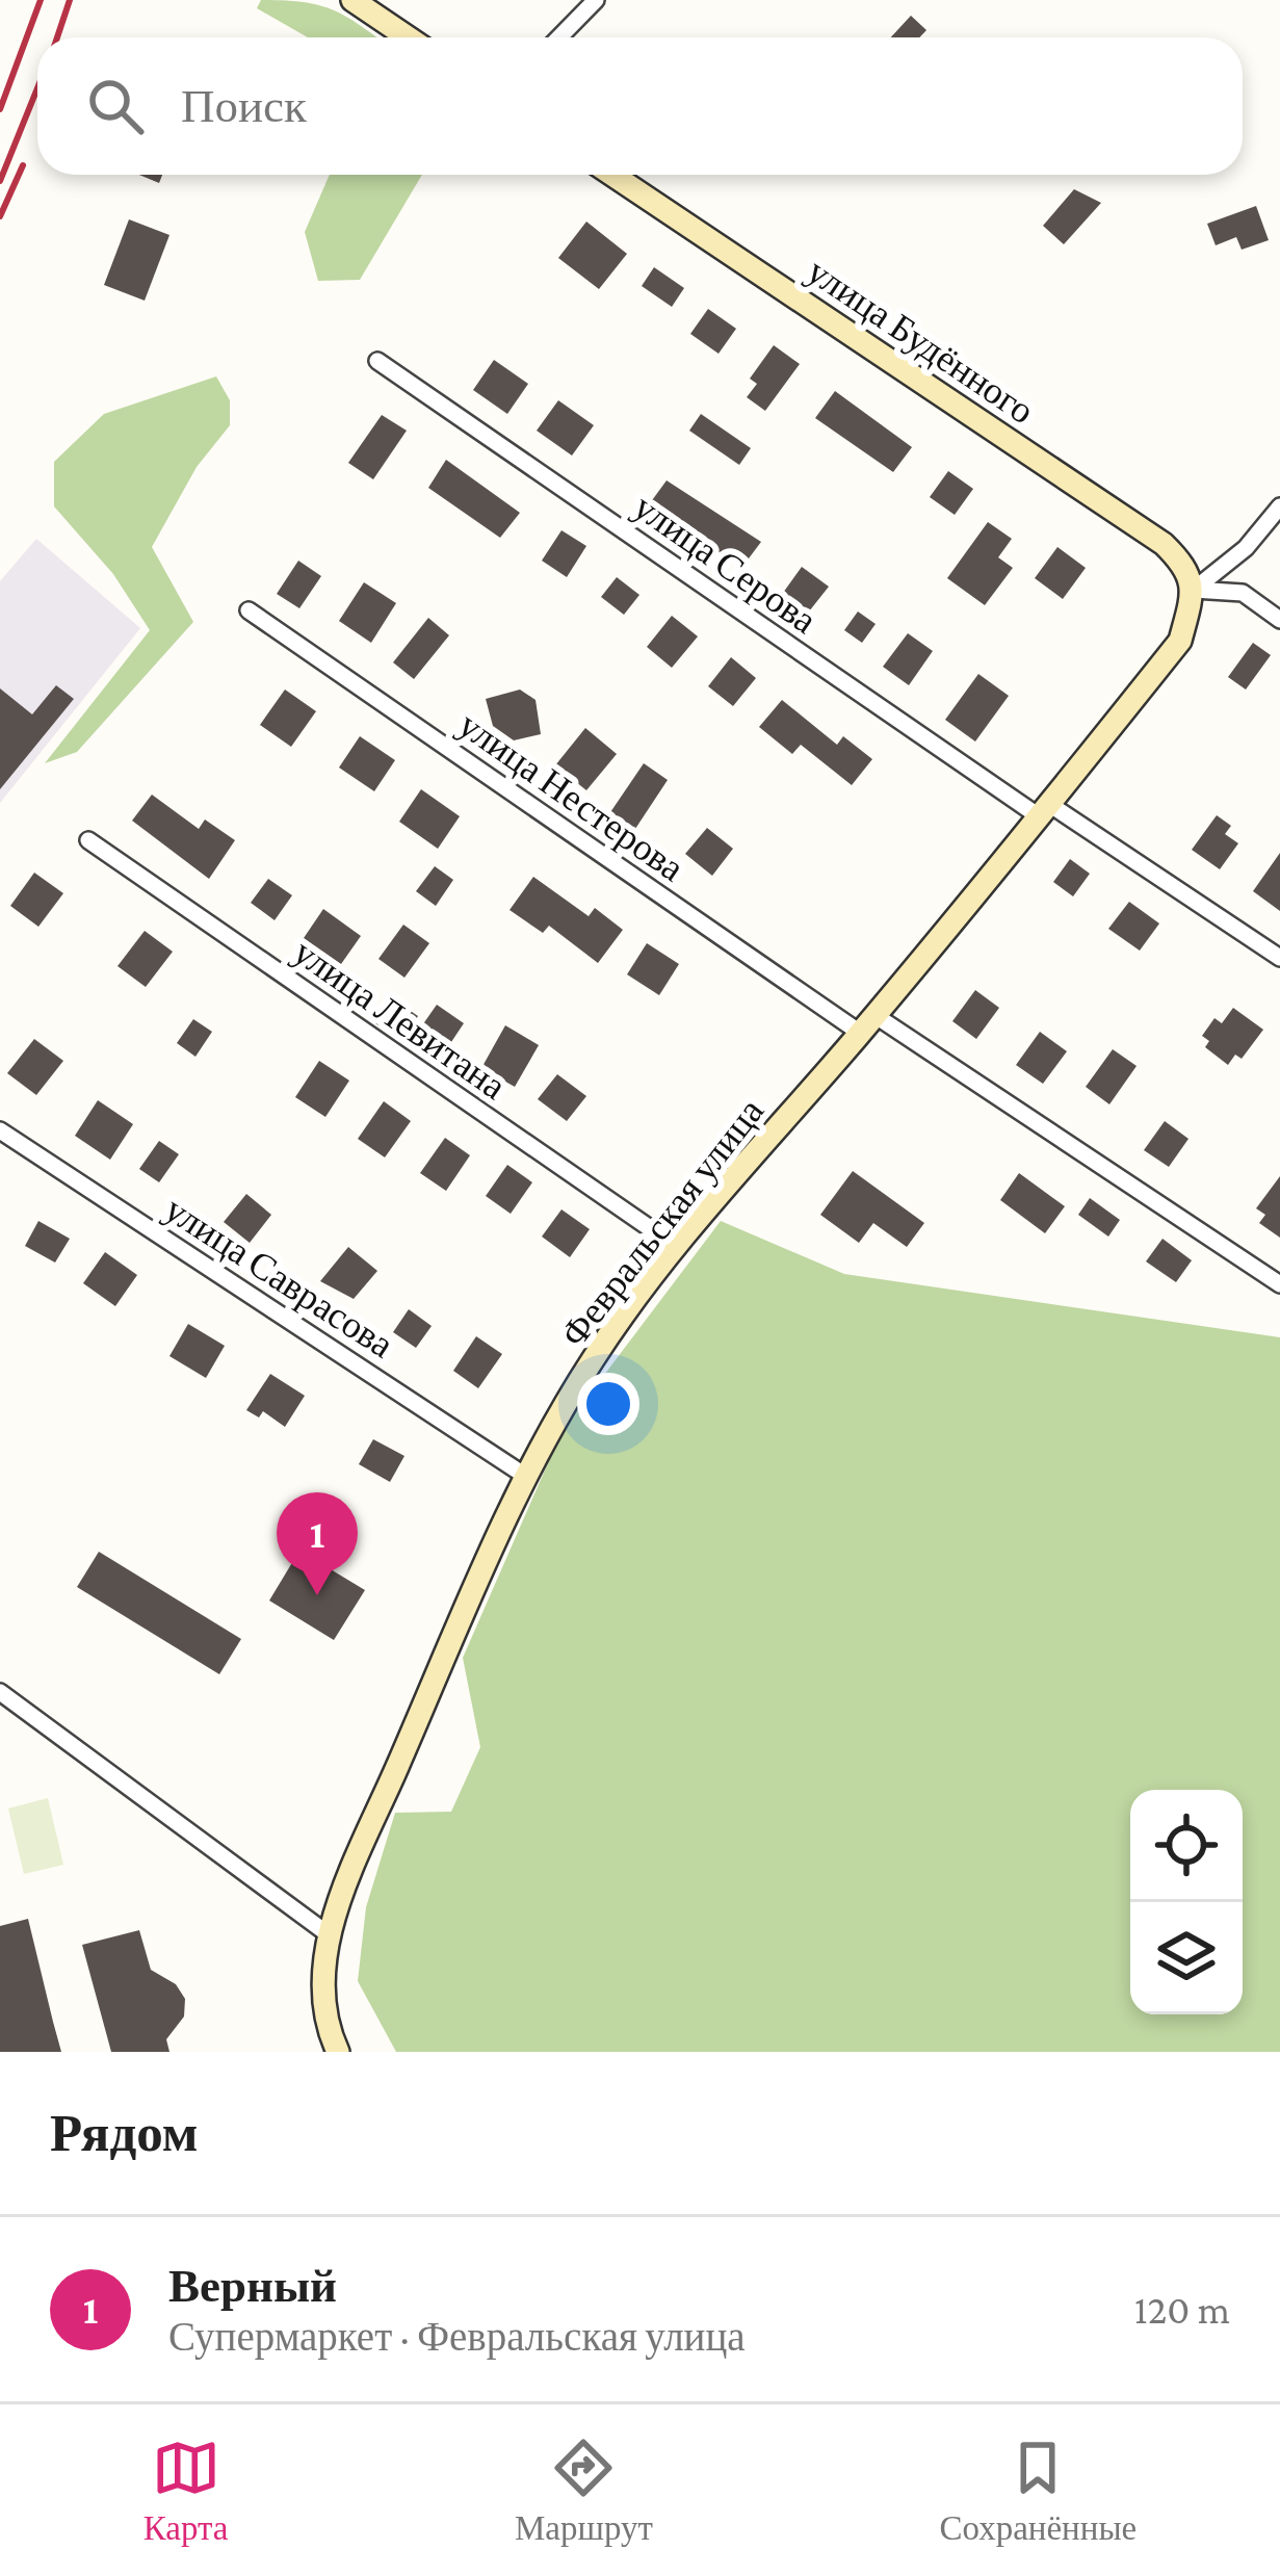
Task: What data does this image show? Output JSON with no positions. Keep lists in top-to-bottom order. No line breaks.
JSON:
{"streets":{"main road":["улица Будённого","Февральская улица"],"street":["улица Серова","улица Нестерова","улица Левитана","улица Саврасова"]},"crossings":[["улица Будённого","Февральская улица"],["улица Серова","Февральская улица"],["улица Нестерова","Февральская улица"],["улица Левитана","Февральская улица"],["Февральская улица","улица Саврасова"]],"page":{"search":"Поиск","pins":"1","heading":"Рядом","list":[{"mark":"1","name":"Верный","note":"Супермаркет · Февральская улица","value":"120 m"}],"nav":["Карта","Маршрут","Сохранённые"]}}
